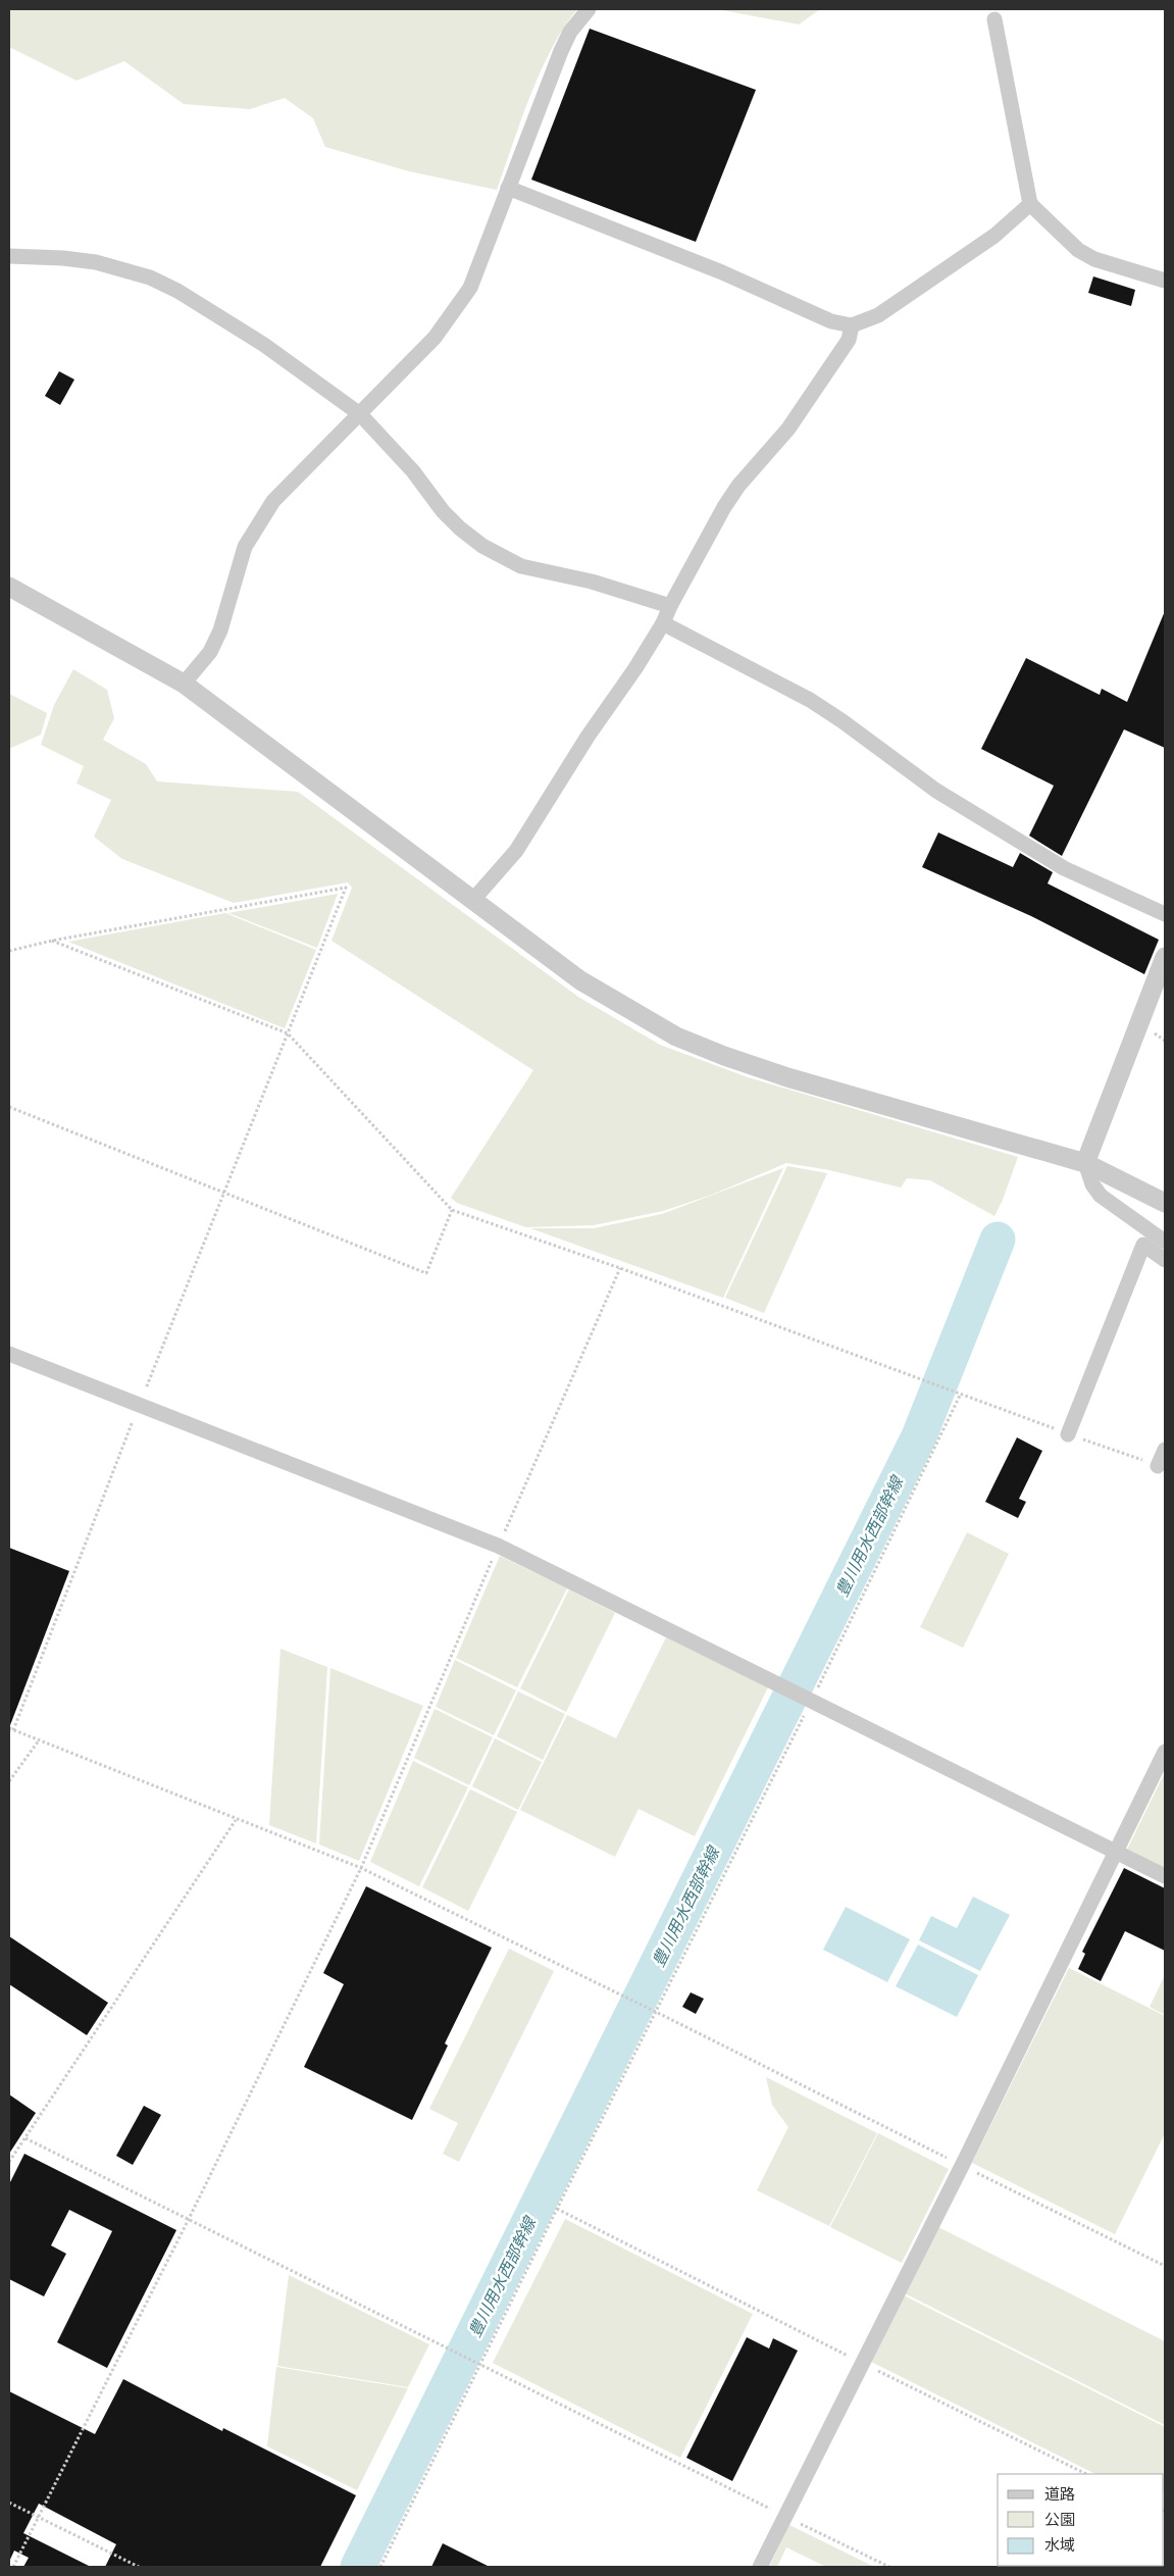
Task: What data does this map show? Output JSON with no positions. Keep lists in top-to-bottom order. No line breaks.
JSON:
{"water":["豊川用水西部幹線"],"legend":["道路","公園","水域"]}
